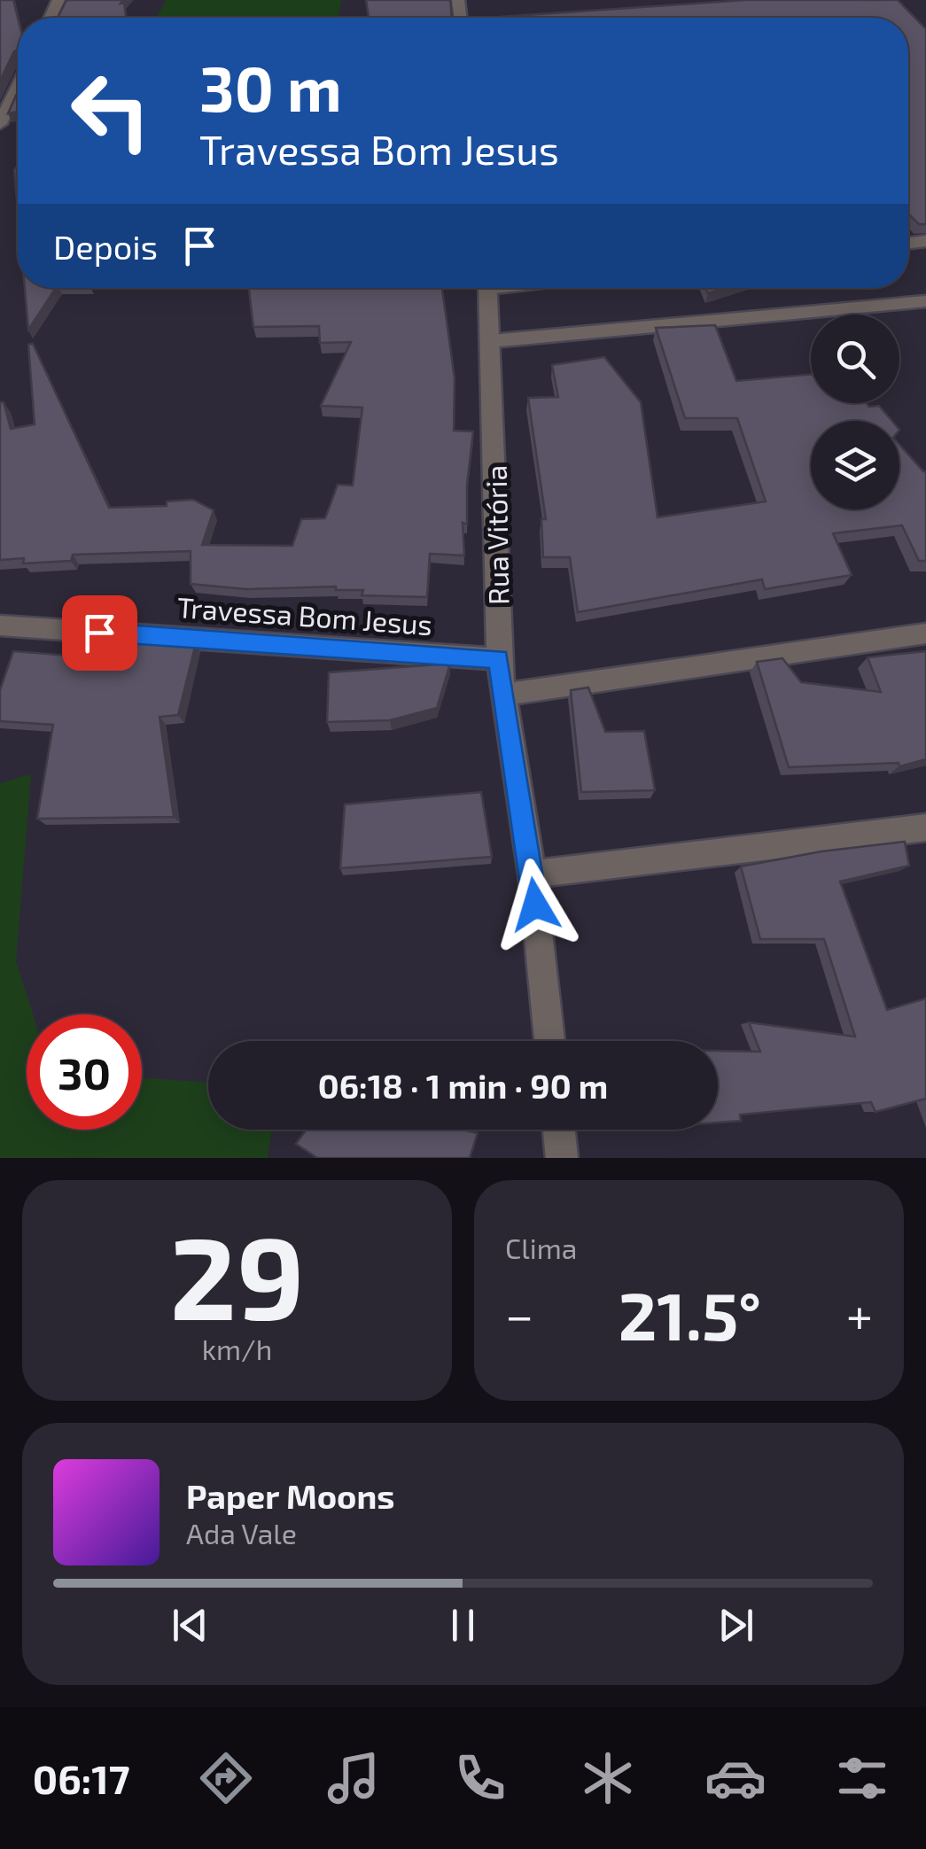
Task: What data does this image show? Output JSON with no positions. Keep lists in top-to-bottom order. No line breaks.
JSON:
{"streets":{"street":["Rua Vitória","Travessa Bom Jesus"]},"crossings":[["Rua Vitória","Travessa Bom Jesus"]],"page":{"turn":["30 m","Travessa Bom Jesus"],"then":"Depois","limit":"30","trip":"06:18 · 1 min · 90 m","tile":[["29","km/h"],"Clima"],"heat":["−","21.5°","+"],"song":["Paper Moons","Ada Vale"],"tabs":"06:17"}}
